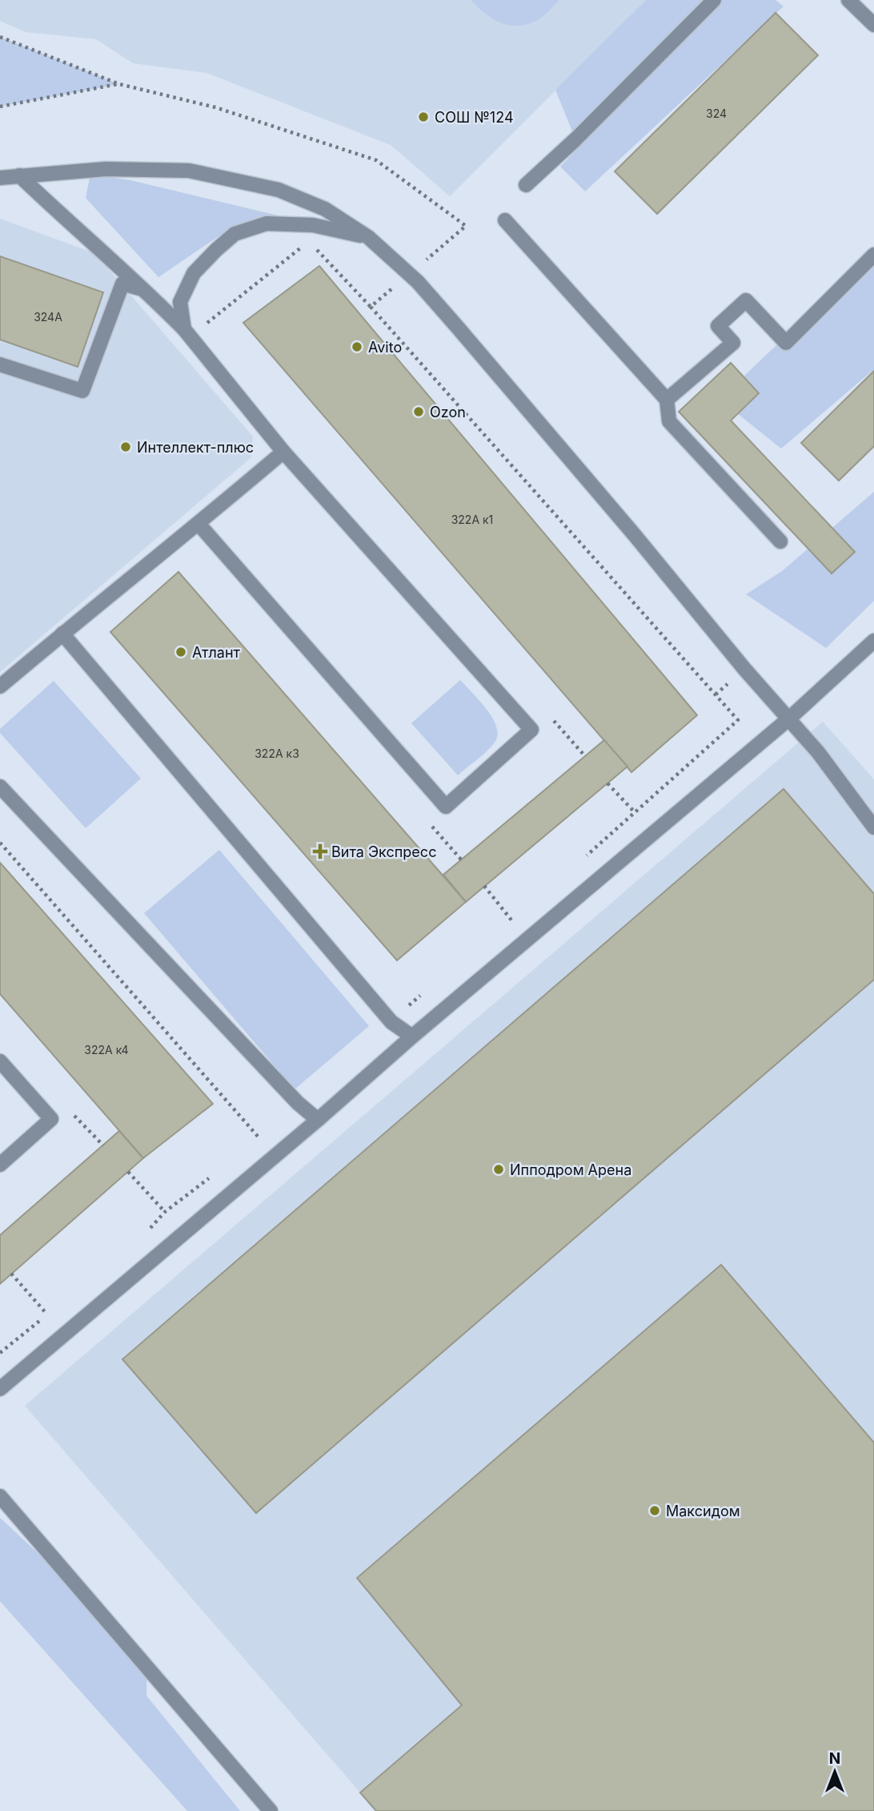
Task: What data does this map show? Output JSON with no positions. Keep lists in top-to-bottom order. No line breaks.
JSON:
{"places":{"other":["СОШ №124","Avito","Ozon","Интеллект-плюс","Атлант","Ипподром Арена","Максидом"],"health":["Вита Экспресс"]},"house_numbers":["324","324А","322А к1","322А к3","322А к4"],"north":"top"}
